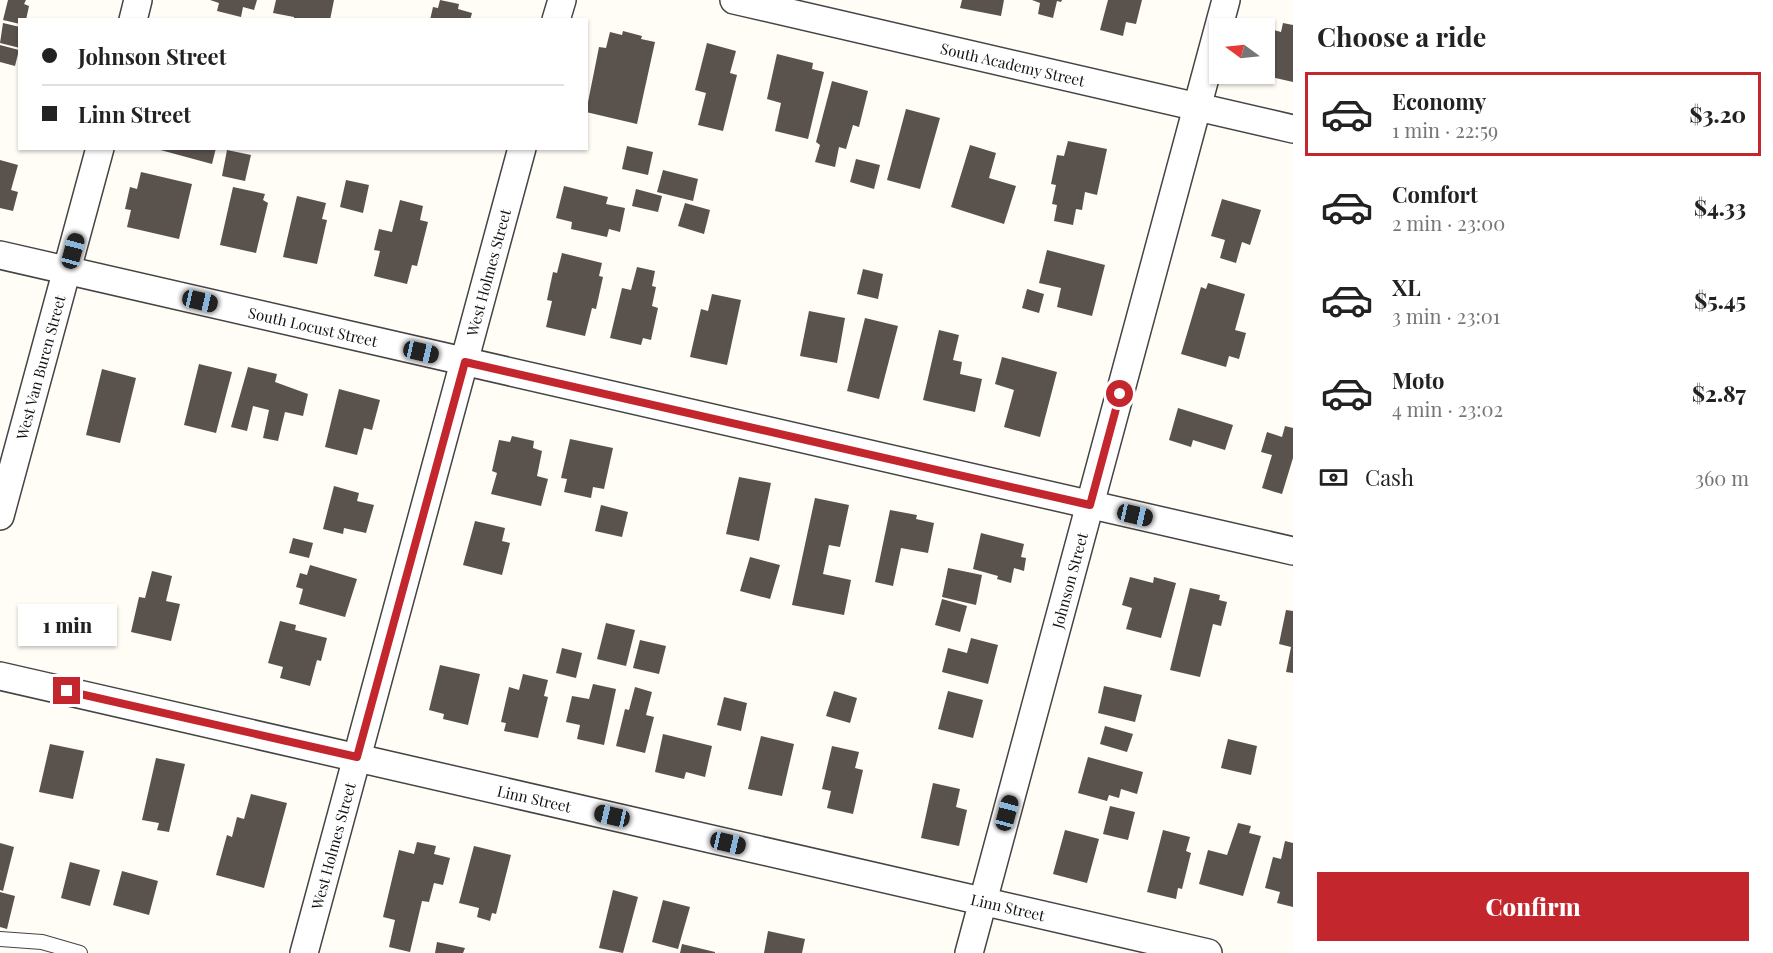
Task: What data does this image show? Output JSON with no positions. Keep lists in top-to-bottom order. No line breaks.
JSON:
{"streets":{"street":["South Academy Street","West Holmes Street","South Locust Street","West Van Buren Street","Johnson Street","Linn Street"]},"crossings":[["South Academy Street","Johnson Street"],["West Holmes Street","South Locust Street"],["West Holmes Street","Linn Street"],["South Locust Street","West Van Buren Street"],["South Locust Street","Johnson Street"],["Johnson Street","Linn Street"]],"north":"left","page":{"heading":"Choose a ride","banner":["Johnson Street","Linn Street"],"list":[{"name":"Economy","note":"1 min · 22:59","value":"$3.20"},{"name":"Comfort","note":"2 min · 23:00","value":"$4.33"},{"name":"XL","note":"3 min · 23:01","value":"$5.45"},{"name":"Moto","note":"4 min · 23:02","value":"$2.87"}],"pay":["Cash","360 m"],"bubble":"1 min","buttons":"Confirm"}}
